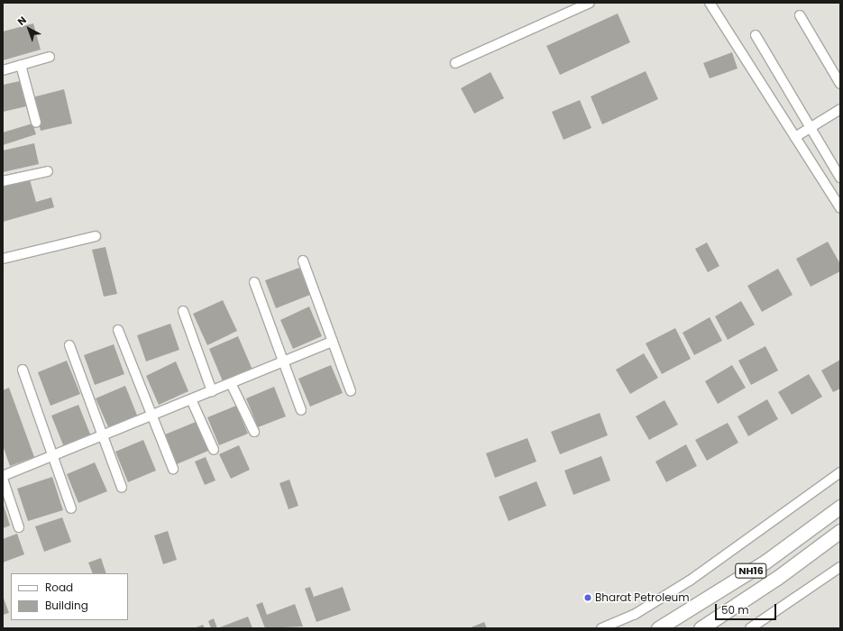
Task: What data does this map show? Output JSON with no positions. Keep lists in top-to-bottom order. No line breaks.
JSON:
{"streets":{"highway":["NH16"]},"places":["Bharat Petroleum"],"legend":["Road","Building"],"scale_bar":"50 m","north":"top left"}
